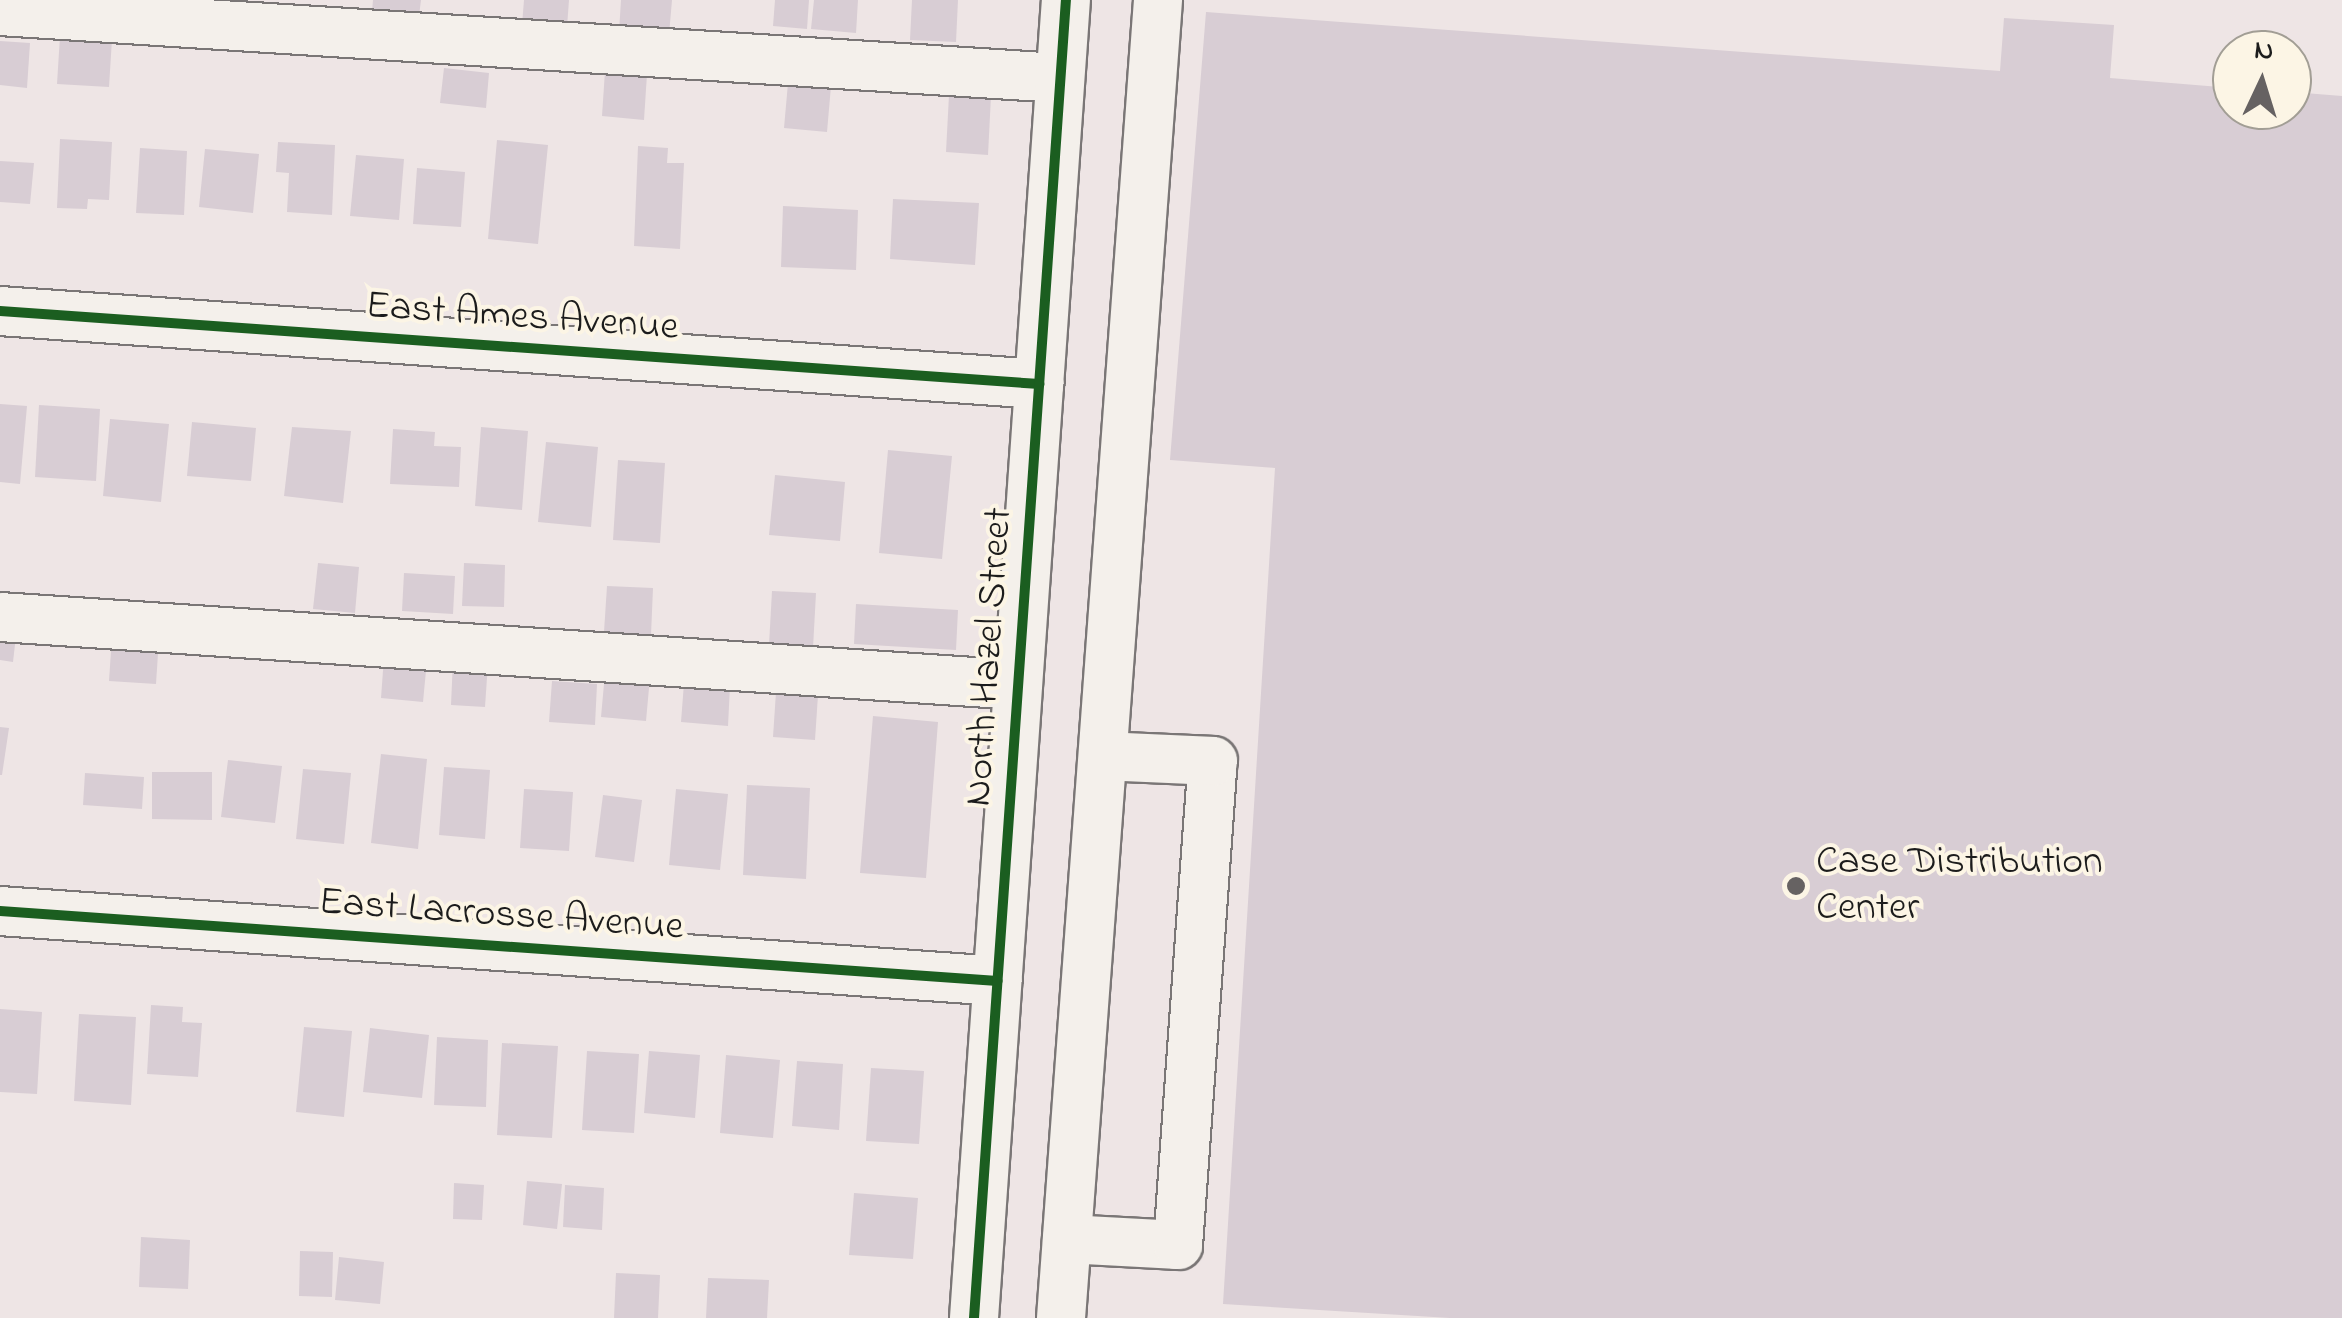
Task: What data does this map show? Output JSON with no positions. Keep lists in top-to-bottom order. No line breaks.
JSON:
{"streets":{"street":["East Ames Avenue","North Hazel Street","East Lacrosse Avenue"]},"crossings":[["East Ames Avenue","North Hazel Street"],["North Hazel Street","East Lacrosse Avenue"]],"places":["Case Distribution Center"],"north":"top"}
